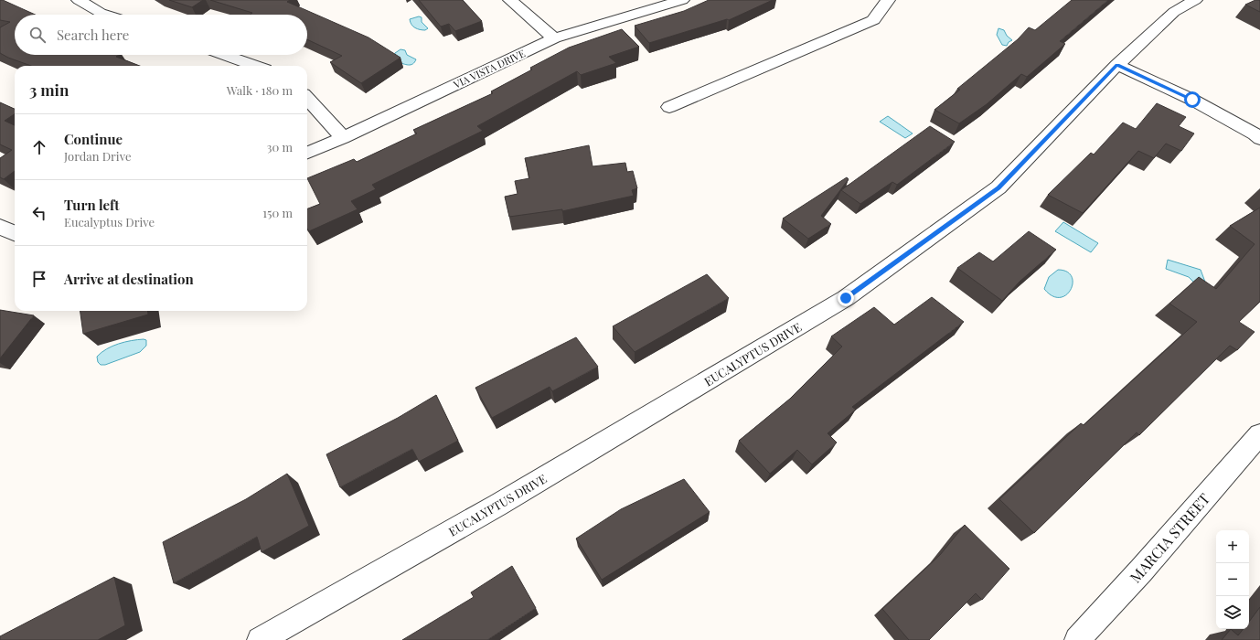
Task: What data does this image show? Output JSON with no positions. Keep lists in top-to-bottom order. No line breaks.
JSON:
{"streets":{"street":["VIA VISTA DRIVE","EUCALYPTUS DRIVE","MARCIA STREET"]},"page":{"search":"Search here","heading":["3 min","Walk · 180 m"],"list":[["Continue","Jordan Drive","30 m"],["Turn left","Eucalyptus Drive","150 m"],"Arrive at destination"],"map_buttons":["+","−"]}}
